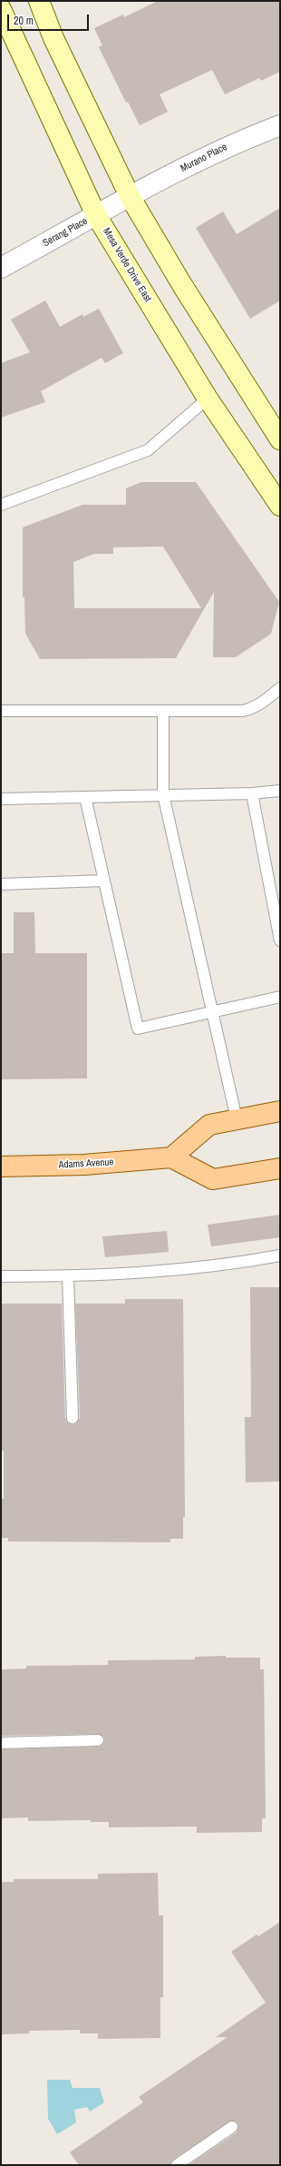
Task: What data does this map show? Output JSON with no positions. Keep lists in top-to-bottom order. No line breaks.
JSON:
{"streets":{"main road":["Adams Avenue"],"street":["Murano Place","Serang Place","Mesa Verde Drive East"]},"crossings":[["Murano Place","Serang Place"],["Serang Place","Mesa Verde Drive East"]],"scale_bar":"20 m"}
